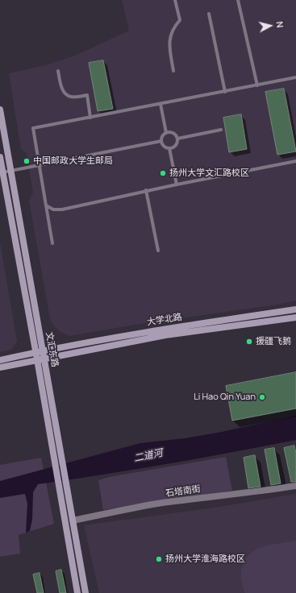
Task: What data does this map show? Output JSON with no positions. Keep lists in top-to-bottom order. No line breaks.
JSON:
{"streets":{"main road":["大学北路","文汇东路"],"street":["石塔南街"]},"crossings":[["大学北路","文汇东路"],["文汇东路","石塔南街"]],"water":["二道河"],"places":["中国邮政大学生邮局","扬州大学文汇路校区","援疆飞鹅","Li Hao Qin Yuan","扬州大学淮海路校区"],"north":"right"}
